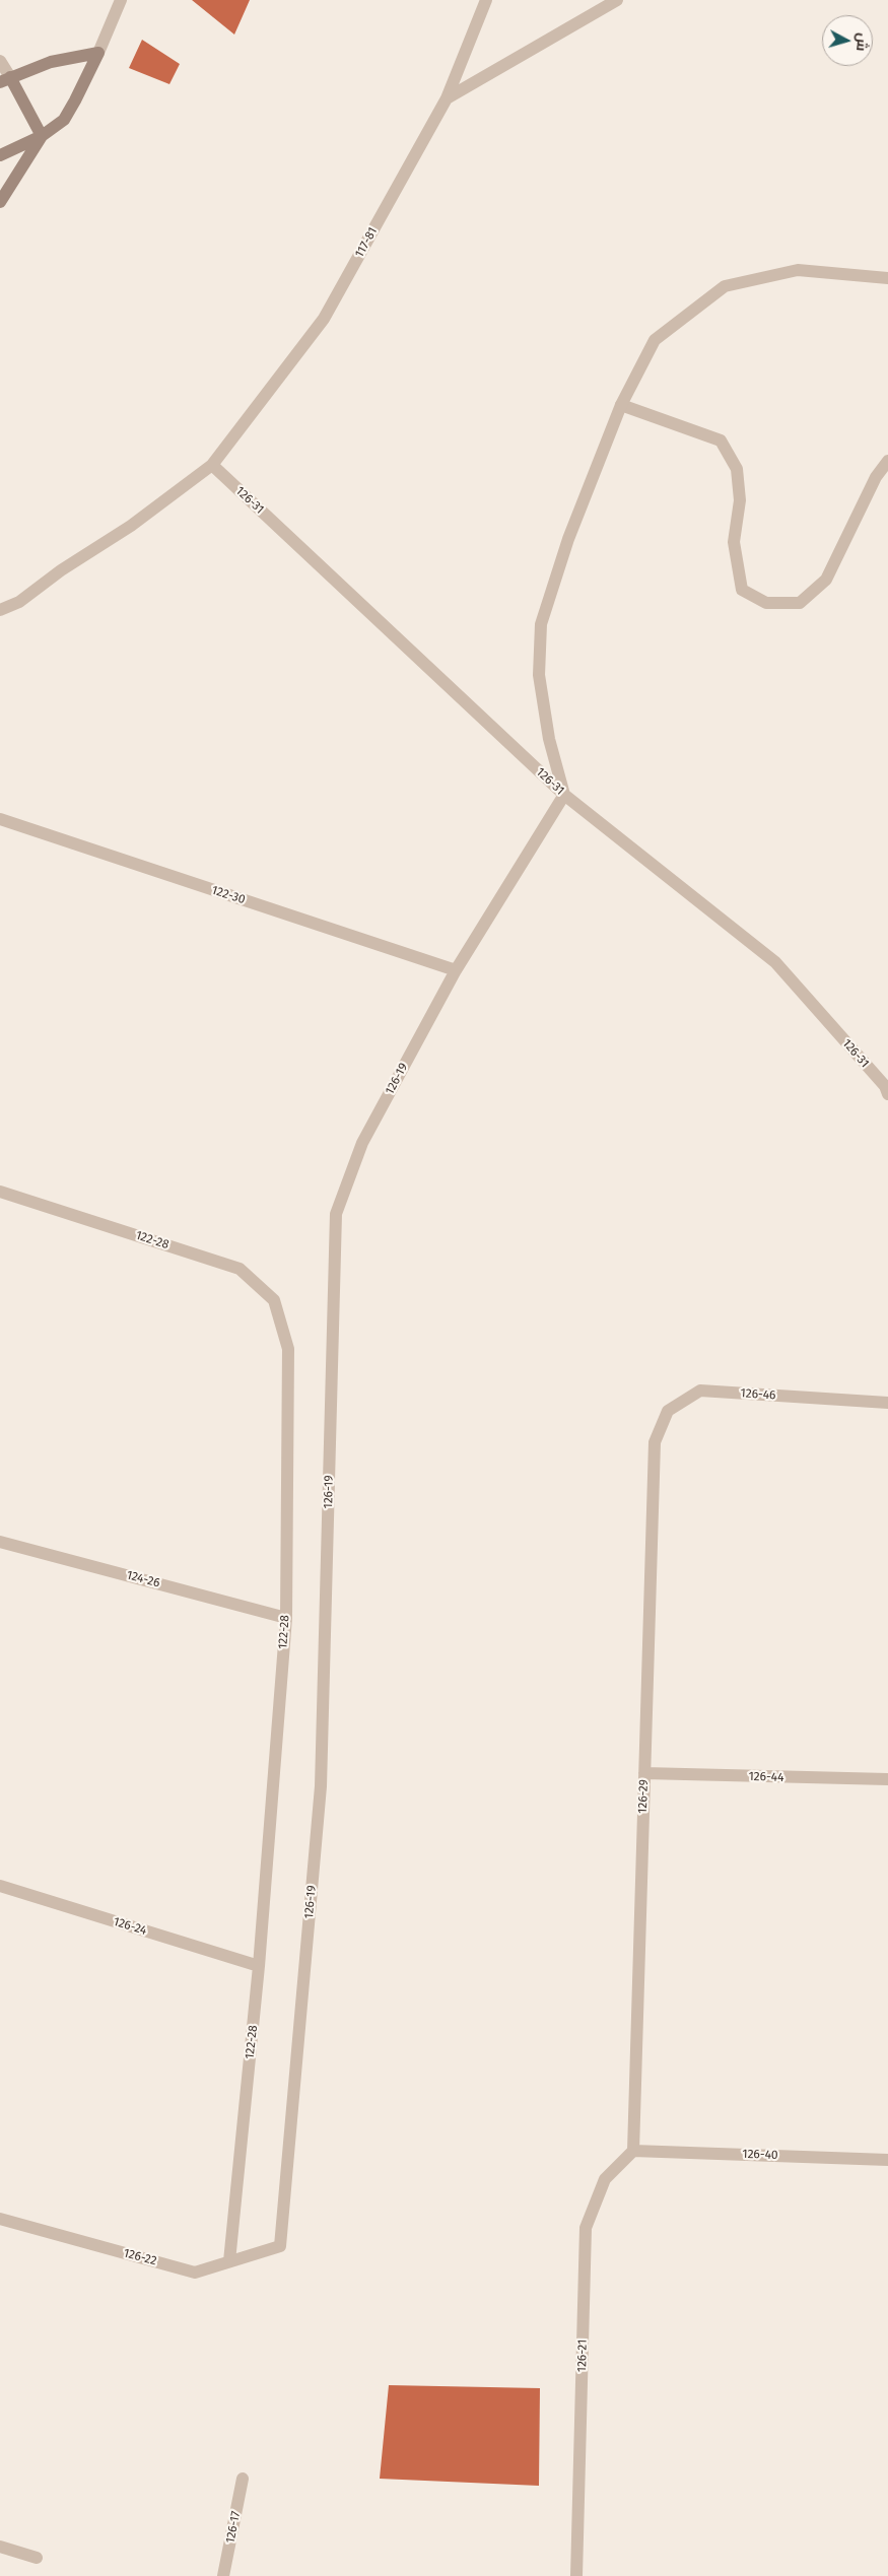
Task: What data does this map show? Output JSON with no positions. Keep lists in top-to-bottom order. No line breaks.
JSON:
{"streets":{"street":["117-81","126-31","122-30","126-19","122-28","126-46","124-26","126-44","126-29","126-24","126-40","126-22","126-21","126-17"]},"crossings":[["117-81","126-31"],["126-31","126-19"],["122-30","126-19"],["126-19","126-22"],["122-28","124-26"],["122-28","126-24"],["122-28","126-22"],["126-46","126-29"],["126-44","126-29"],["126-29","126-40"],["126-29","126-21"],["126-40","126-21"]],"north":"right"}
